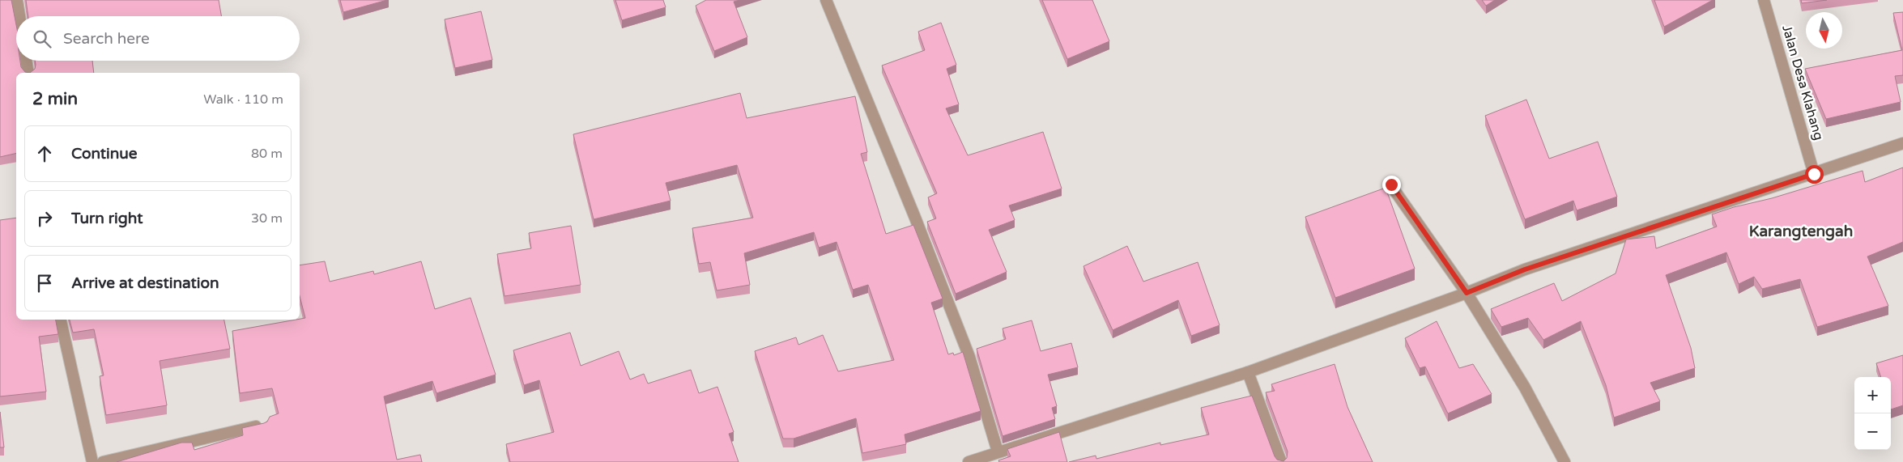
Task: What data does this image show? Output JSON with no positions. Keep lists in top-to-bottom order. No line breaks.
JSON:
{"streets":{"street":["Jalan Desa Klahang"]},"districts":["Karangtengah"],"north":"bottom","page":{"search":"Search here","heading":["2 min","Walk · 110 m"],"list":[["Continue","80 m"],["Turn right","30 m"],"Arrive at destination"],"map_buttons":["+","−"]}}
